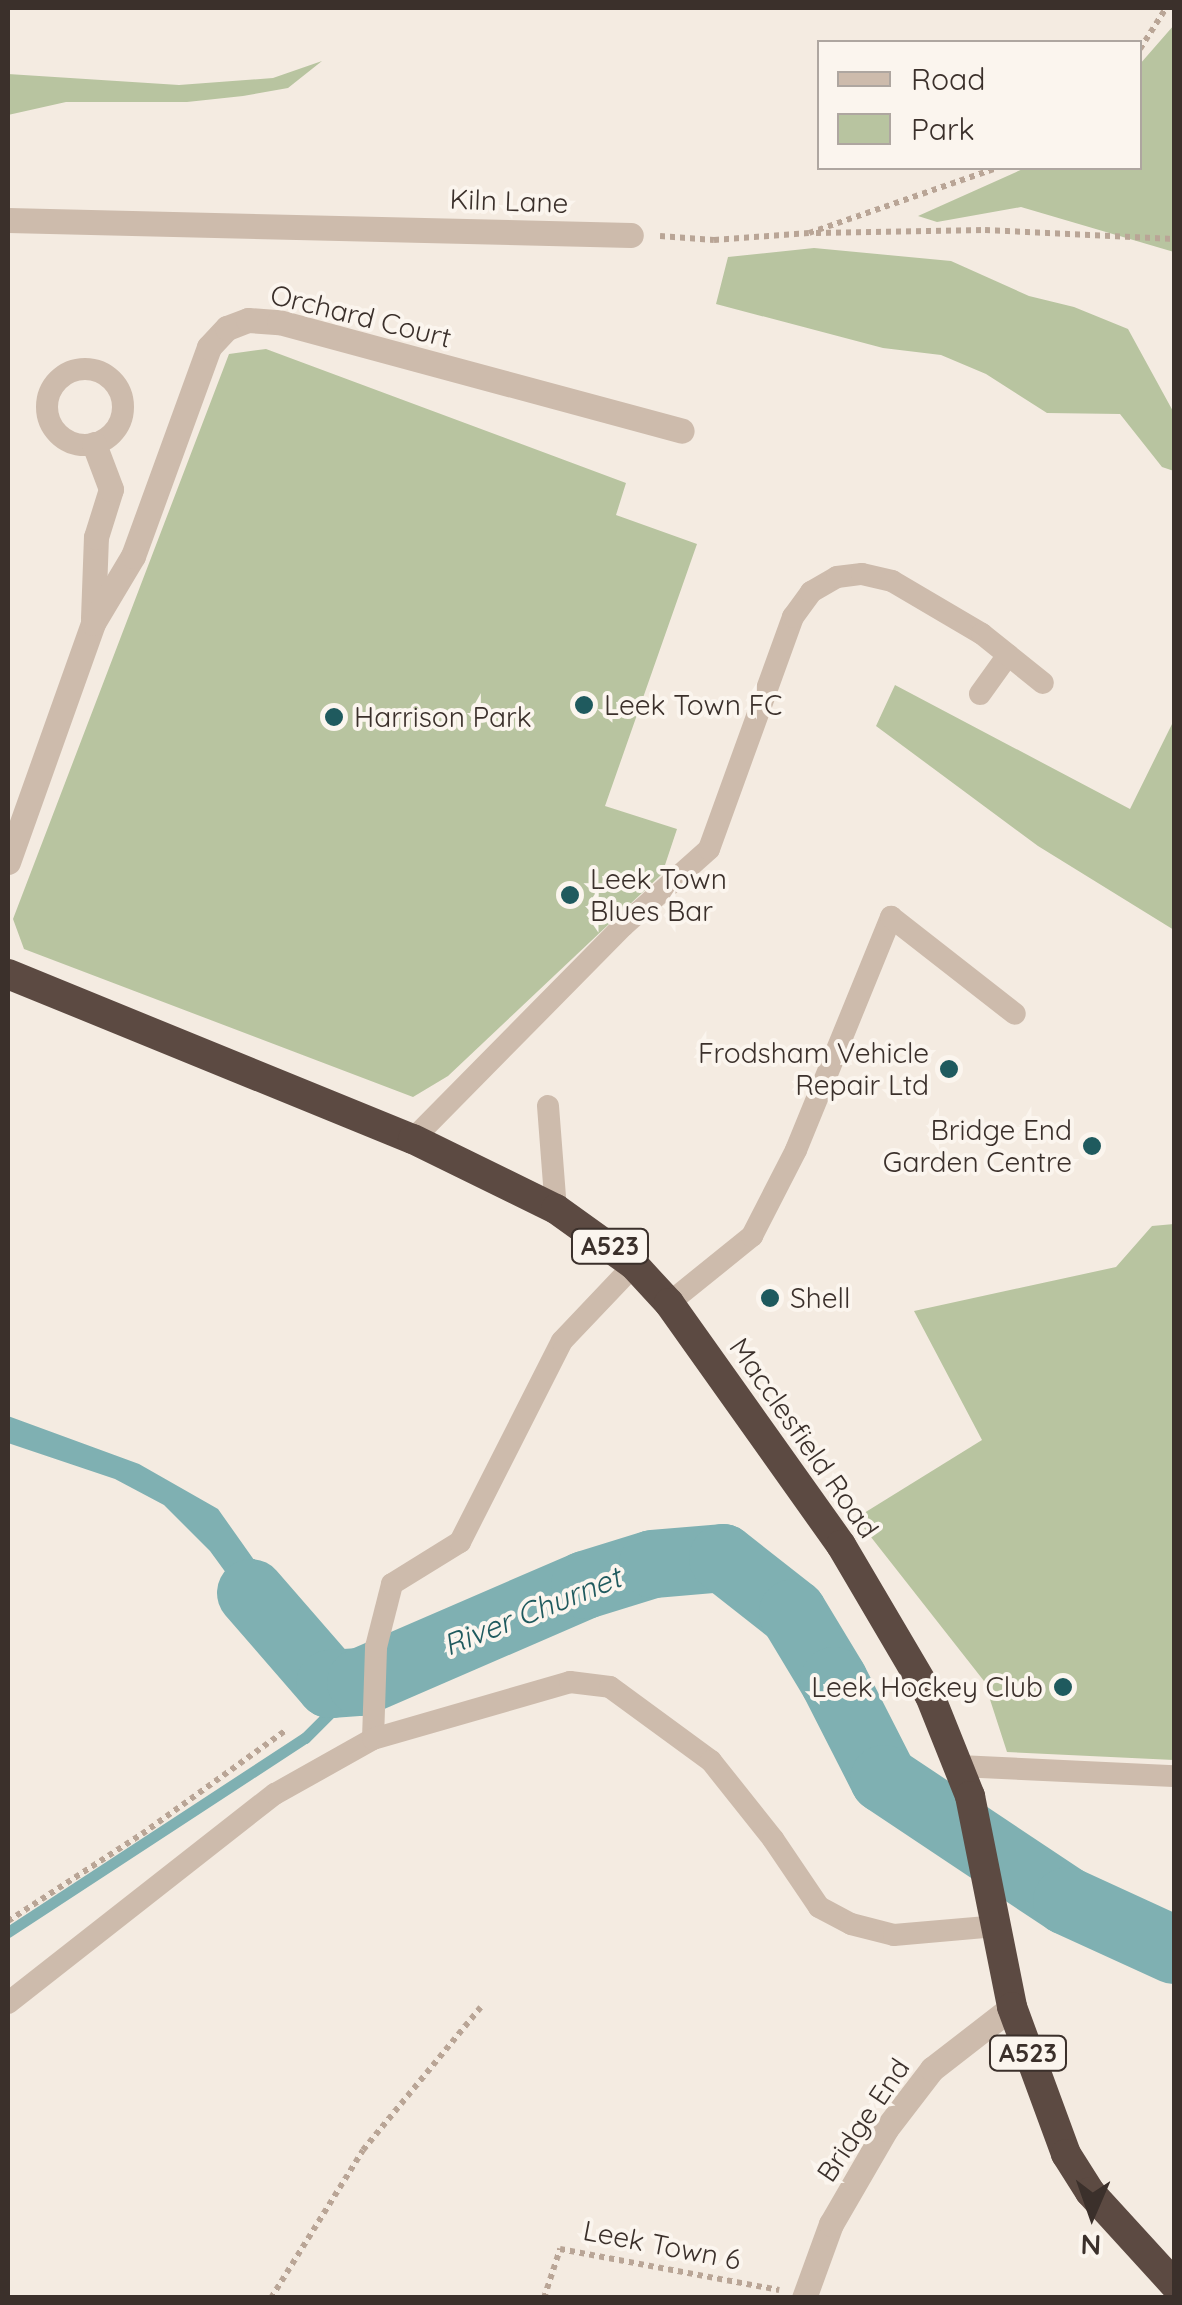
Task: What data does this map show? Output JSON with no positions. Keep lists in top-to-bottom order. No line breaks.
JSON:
{"streets":{"highway":["A523","Macclesfield Road"],"street":["Kiln Lane","Orchard Court","Bridge End"],"path":["Leek Town 6"]},"crossings":[["Macclesfield Road","Bridge End"],["Bridge End","Leek Town 6"]],"water":["River Churnet"],"places":["Leek Town FC","Harrison Park","Leek Town Blues Bar","Frodsham Vehicle Repair Ltd","Bridge End Garden Centre","Shell","Leek Hockey Club"],"legend":["Road","Park"],"north":"bottom"}
